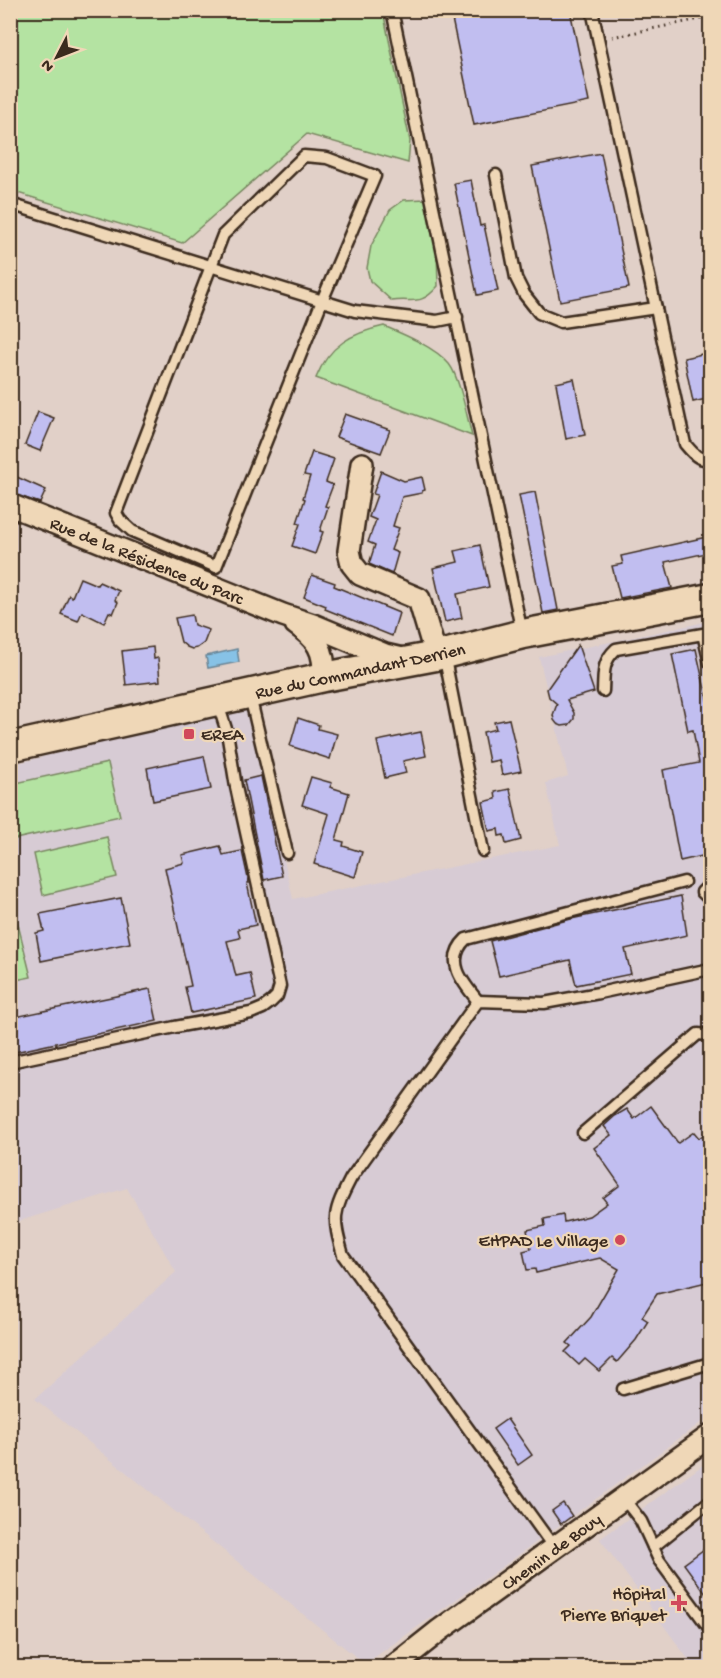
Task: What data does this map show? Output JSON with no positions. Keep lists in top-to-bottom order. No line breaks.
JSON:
{"streets":{"main road":["Rue du Commandant Derrien"],"street":["Rue de la Résidence du Parc","Chemin de Bouy"]},"crossings":[["Rue de la Résidence du Parc","Rue du Commandant Derrien"]],"places":{"transit":["EREA"],"other":["EHPAD Le Village"],"health":["Hôpital Pierre Briquet"]},"north":"bottom left"}
